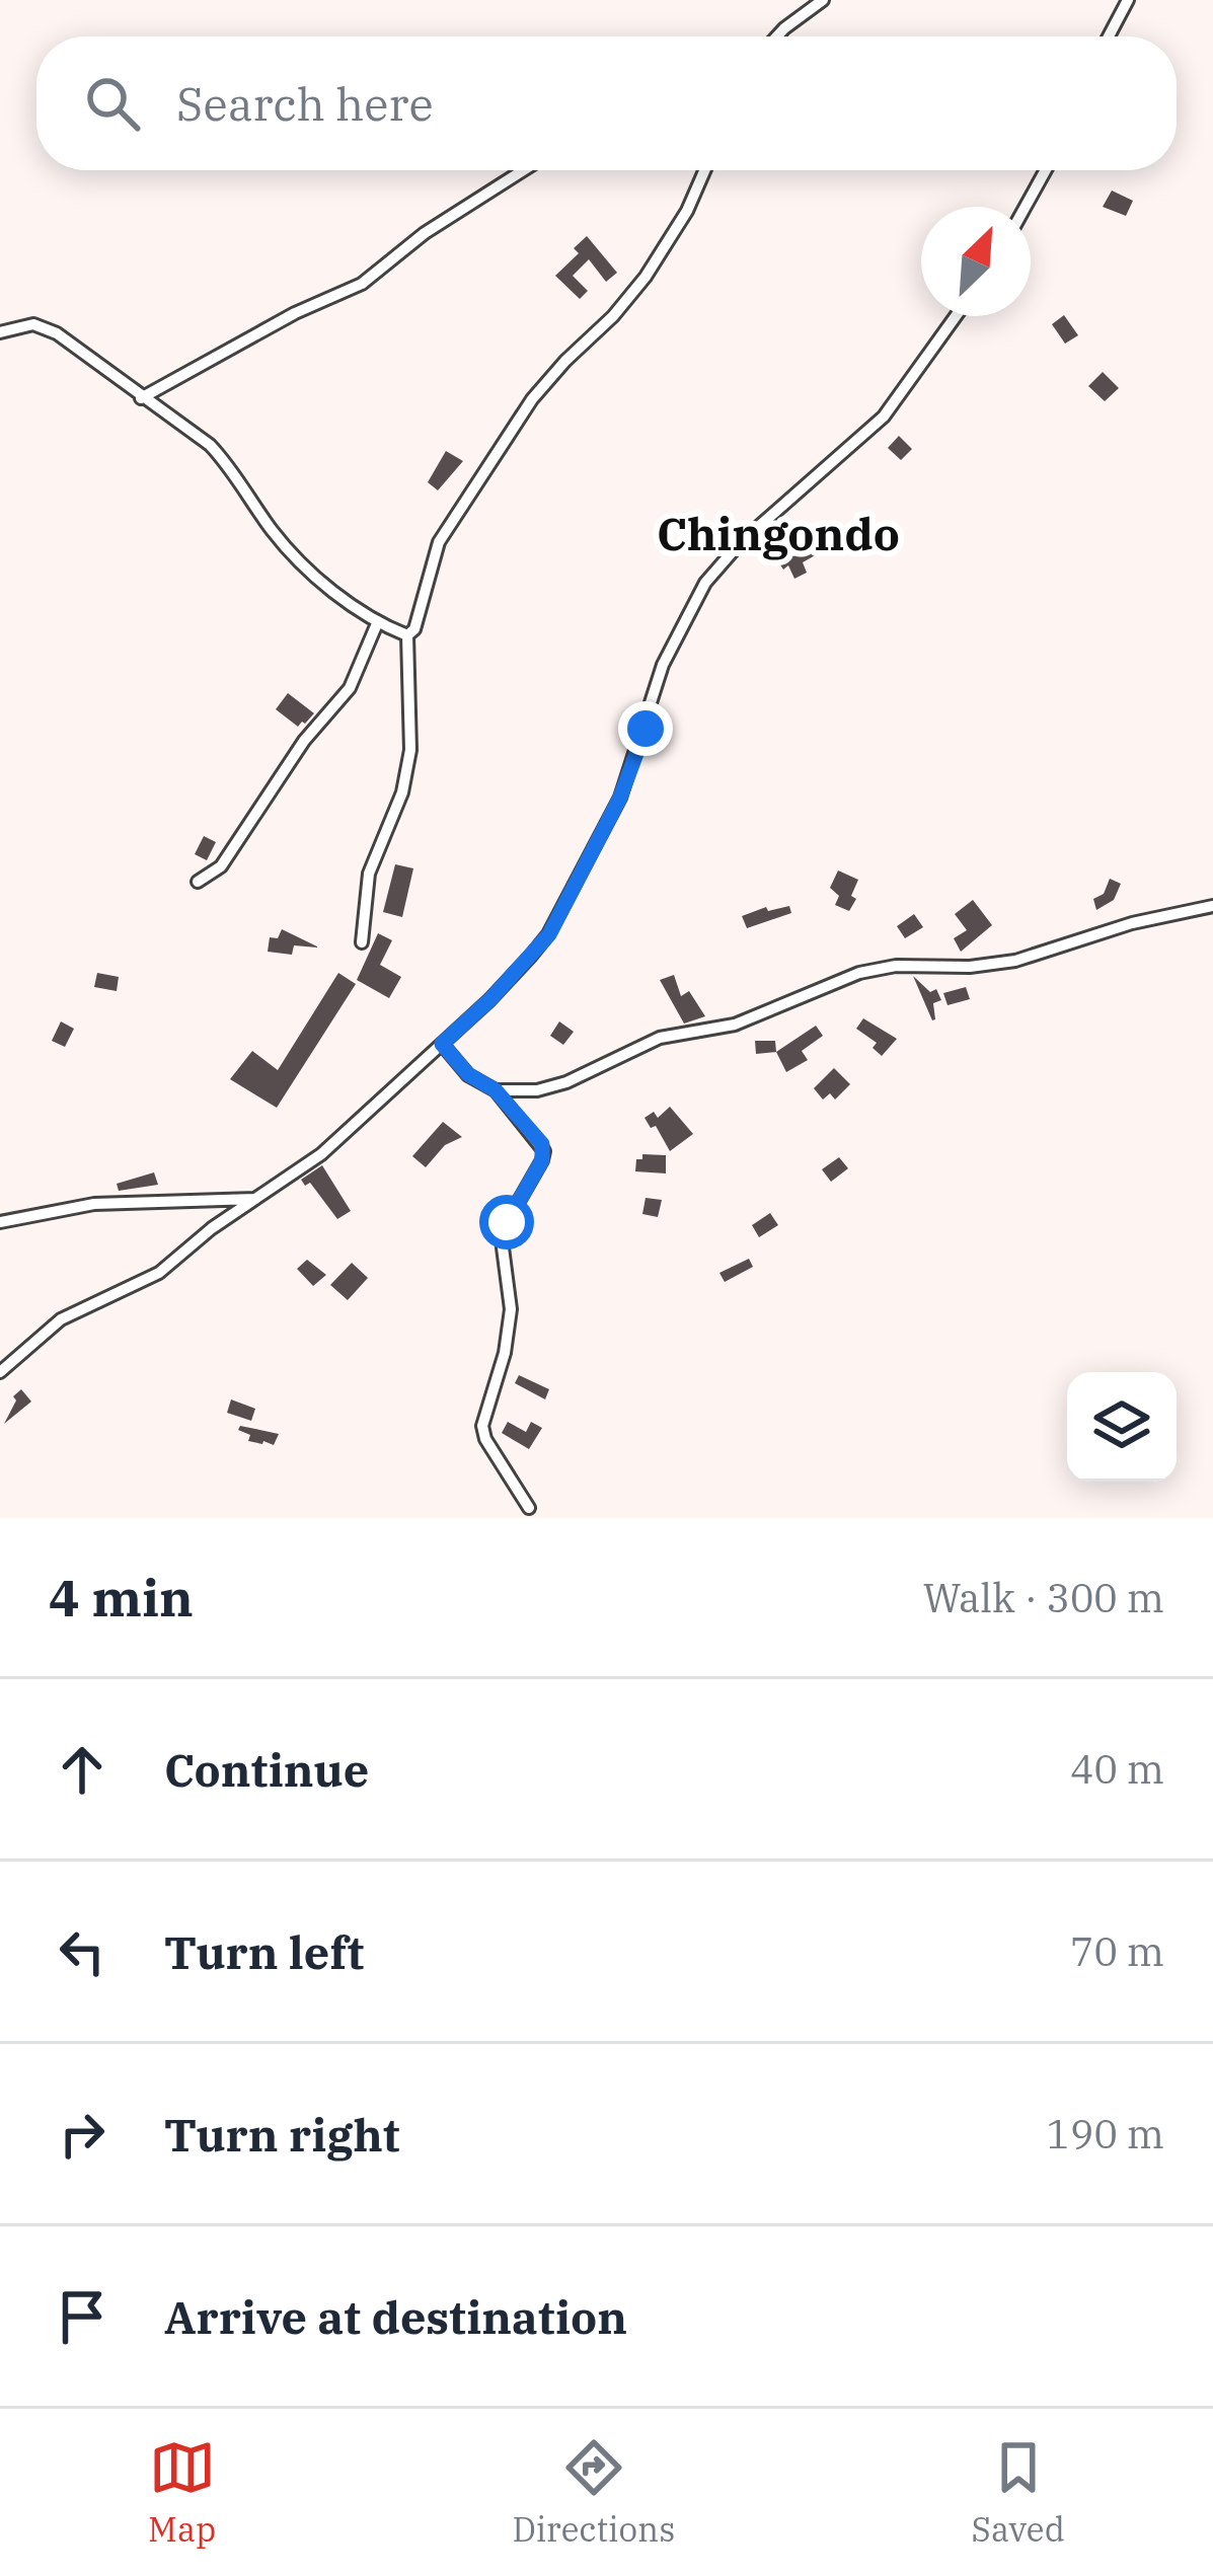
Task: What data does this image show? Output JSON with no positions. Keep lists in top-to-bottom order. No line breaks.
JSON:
{"districts":["Chingondo"],"north":"top right","page":{"search":"Search here","heading":["4 min","Walk · 300 m"],"list":[["Continue","40 m"],["Turn left","70 m"],["Turn right","190 m"],"Arrive at destination"],"nav":["Map","Directions","Saved"]}}
